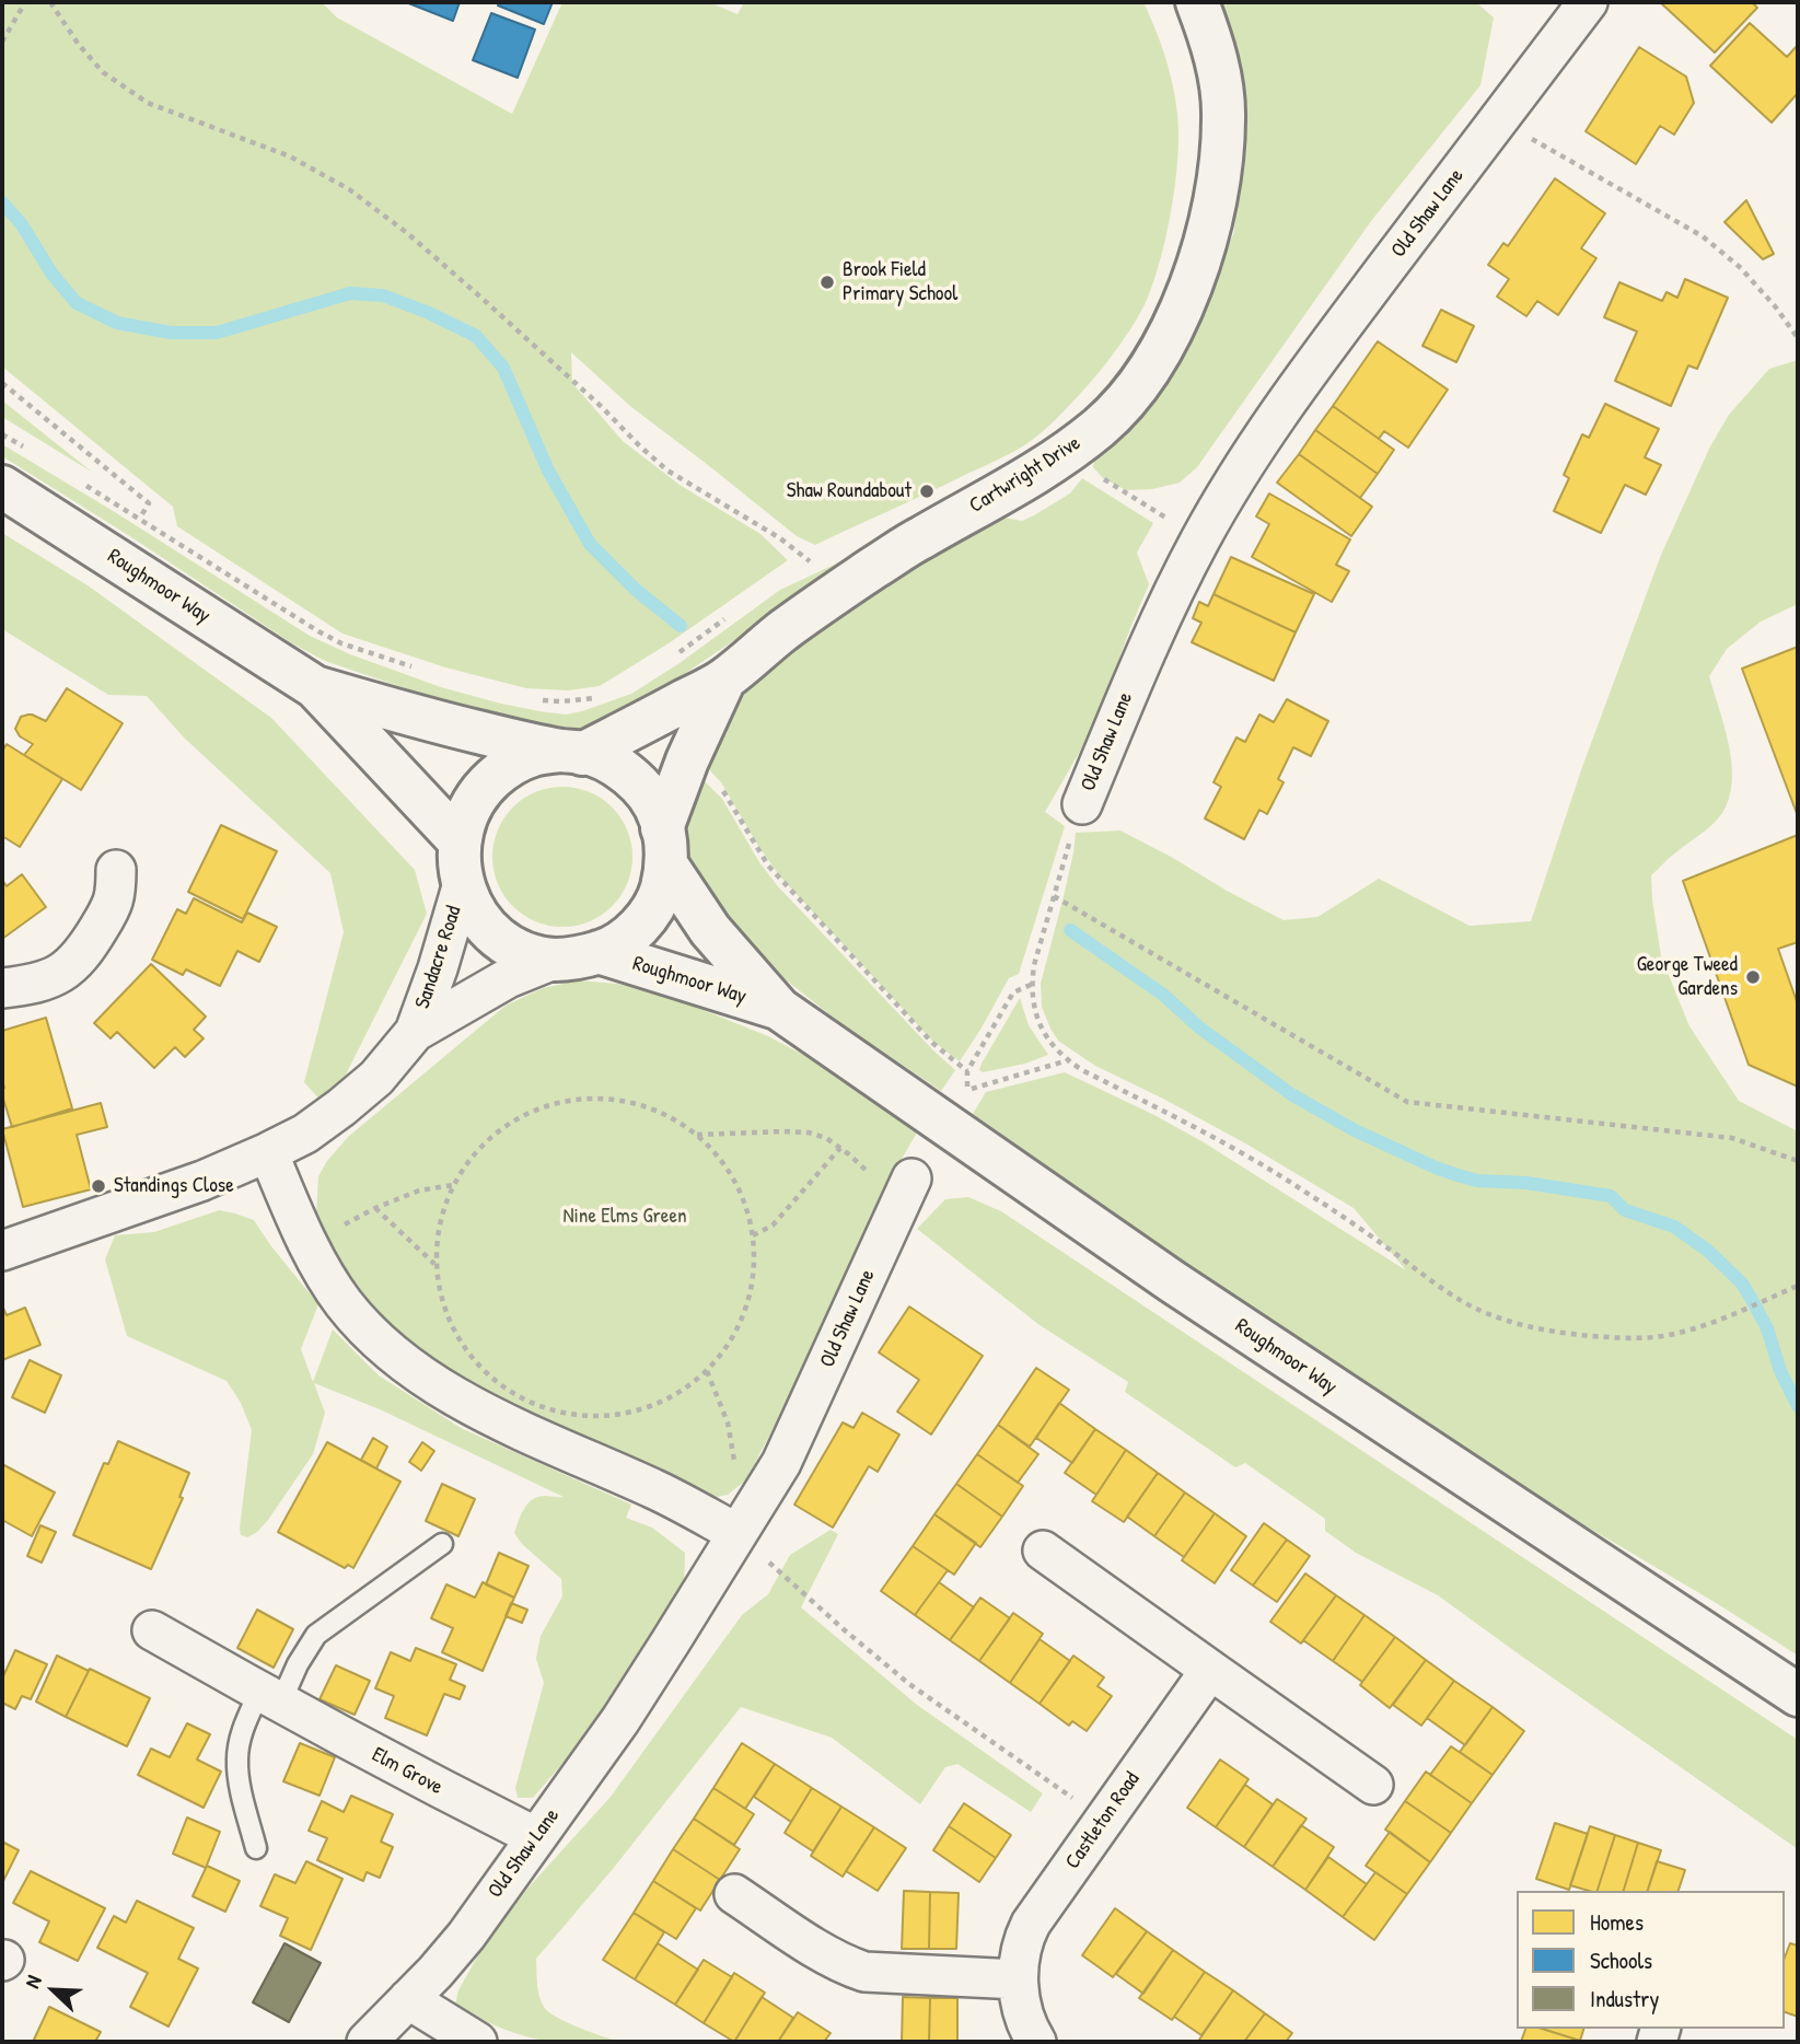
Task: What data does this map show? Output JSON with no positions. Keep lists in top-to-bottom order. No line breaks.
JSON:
{"streets":{"main road":["Cartwright Drive","Roughmoor Way"],"street":["Old Shaw Lane","Sandacre Road","Elm Grove","Castleton Road"]},"crossings":[["Old Shaw Lane","Elm Grove"],["Cartwright Drive","Roughmoor Way"],["Cartwright Drive","Sandacre Road"],["Roughmoor Way","Sandacre Road"]],"parks":["Nine Elms Green"],"places":["Brook Field Primary School","Shaw Roundabout","George Tweed Gardens","Standings Close"],"legend":["Homes","Schools","Industry"],"north":"top left"}
